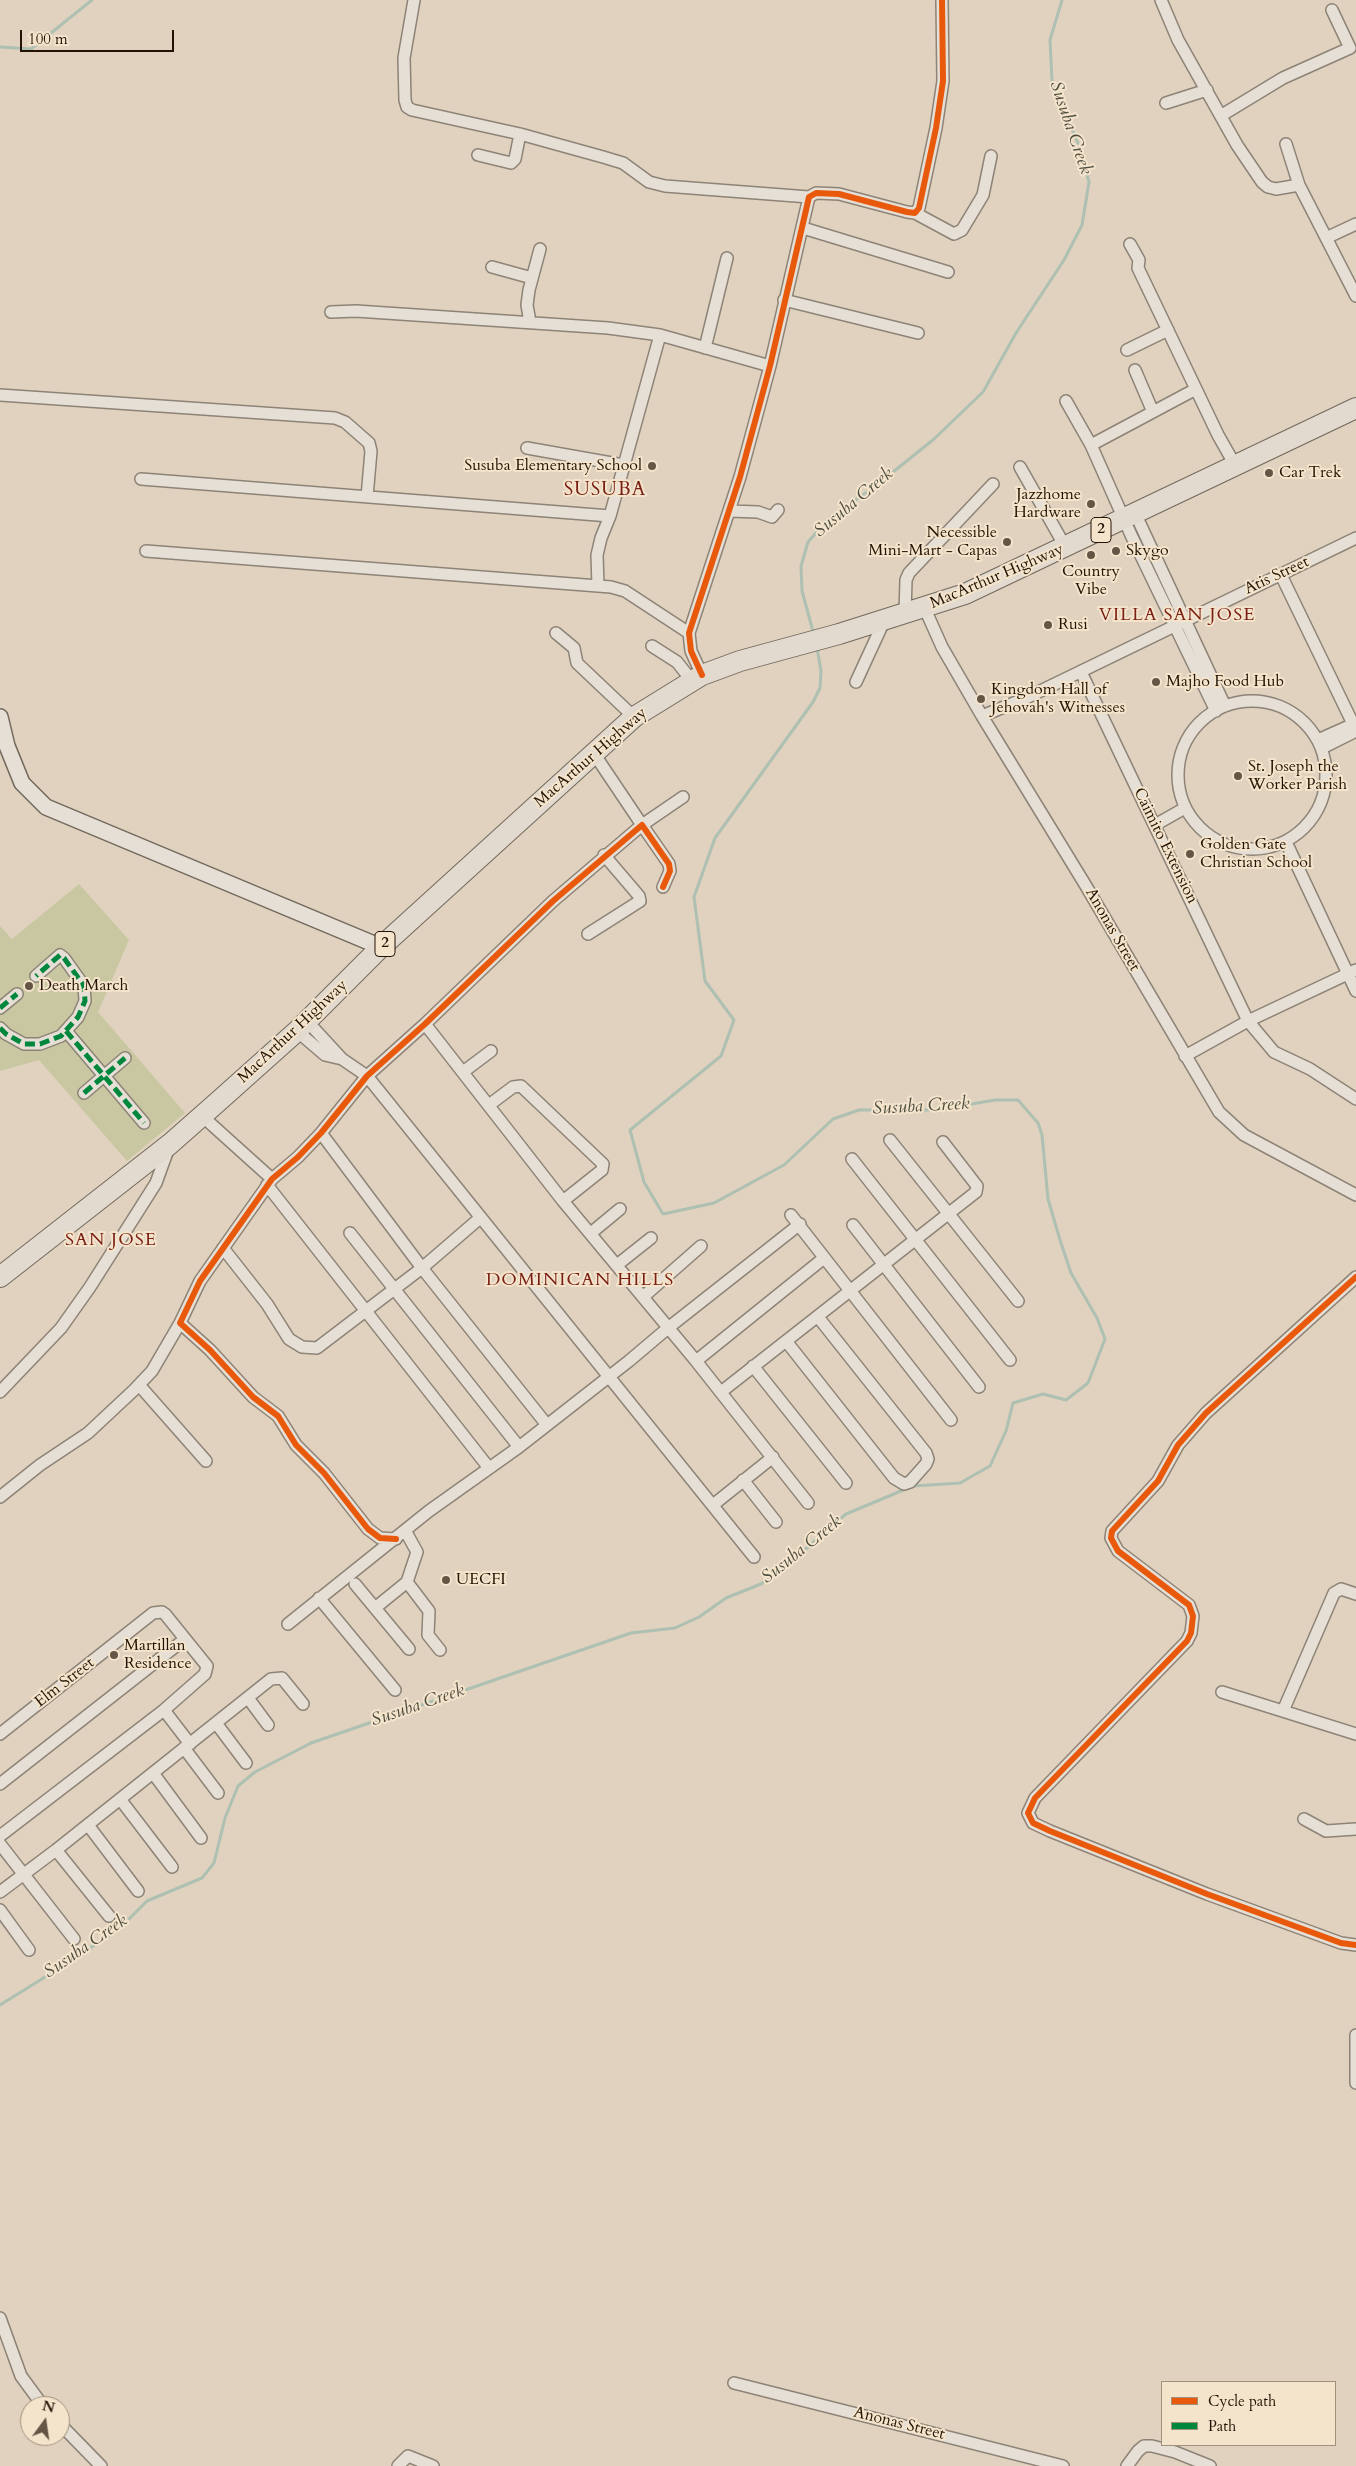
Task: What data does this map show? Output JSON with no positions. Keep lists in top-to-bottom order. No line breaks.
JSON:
{"streets":{"highway":["2","MacArthur Highway"],"street":["Atis Street","Caimito Extension","Anonas Street","Elm Street"]},"crossings":[["Atis Street","Caimito Extension"],["Atis Street","Anonas Street"],["MacArthur Highway","Anonas Street"]],"districts":["SUSUBA","VILLA SAN JOSE","SAN JOSE","DOMINICAN HILLS"],"water":["Susuba Creek"],"places":["Susuba Elementary School","Car Trek","Jazzhome Hardware","Necessible Mini-Mart - Capas","Skygo","Country Vibe","Rusi","Majho Food Hub","Kingdom Hall of Jehovah's Witnesses","St. Joseph the Worker Parish","Golden Gate Christian School","Death March","UECFI","Martillan Residence"],"legend":["Cycle path","Path"],"scale_bar":"100 m","north":"top"}
